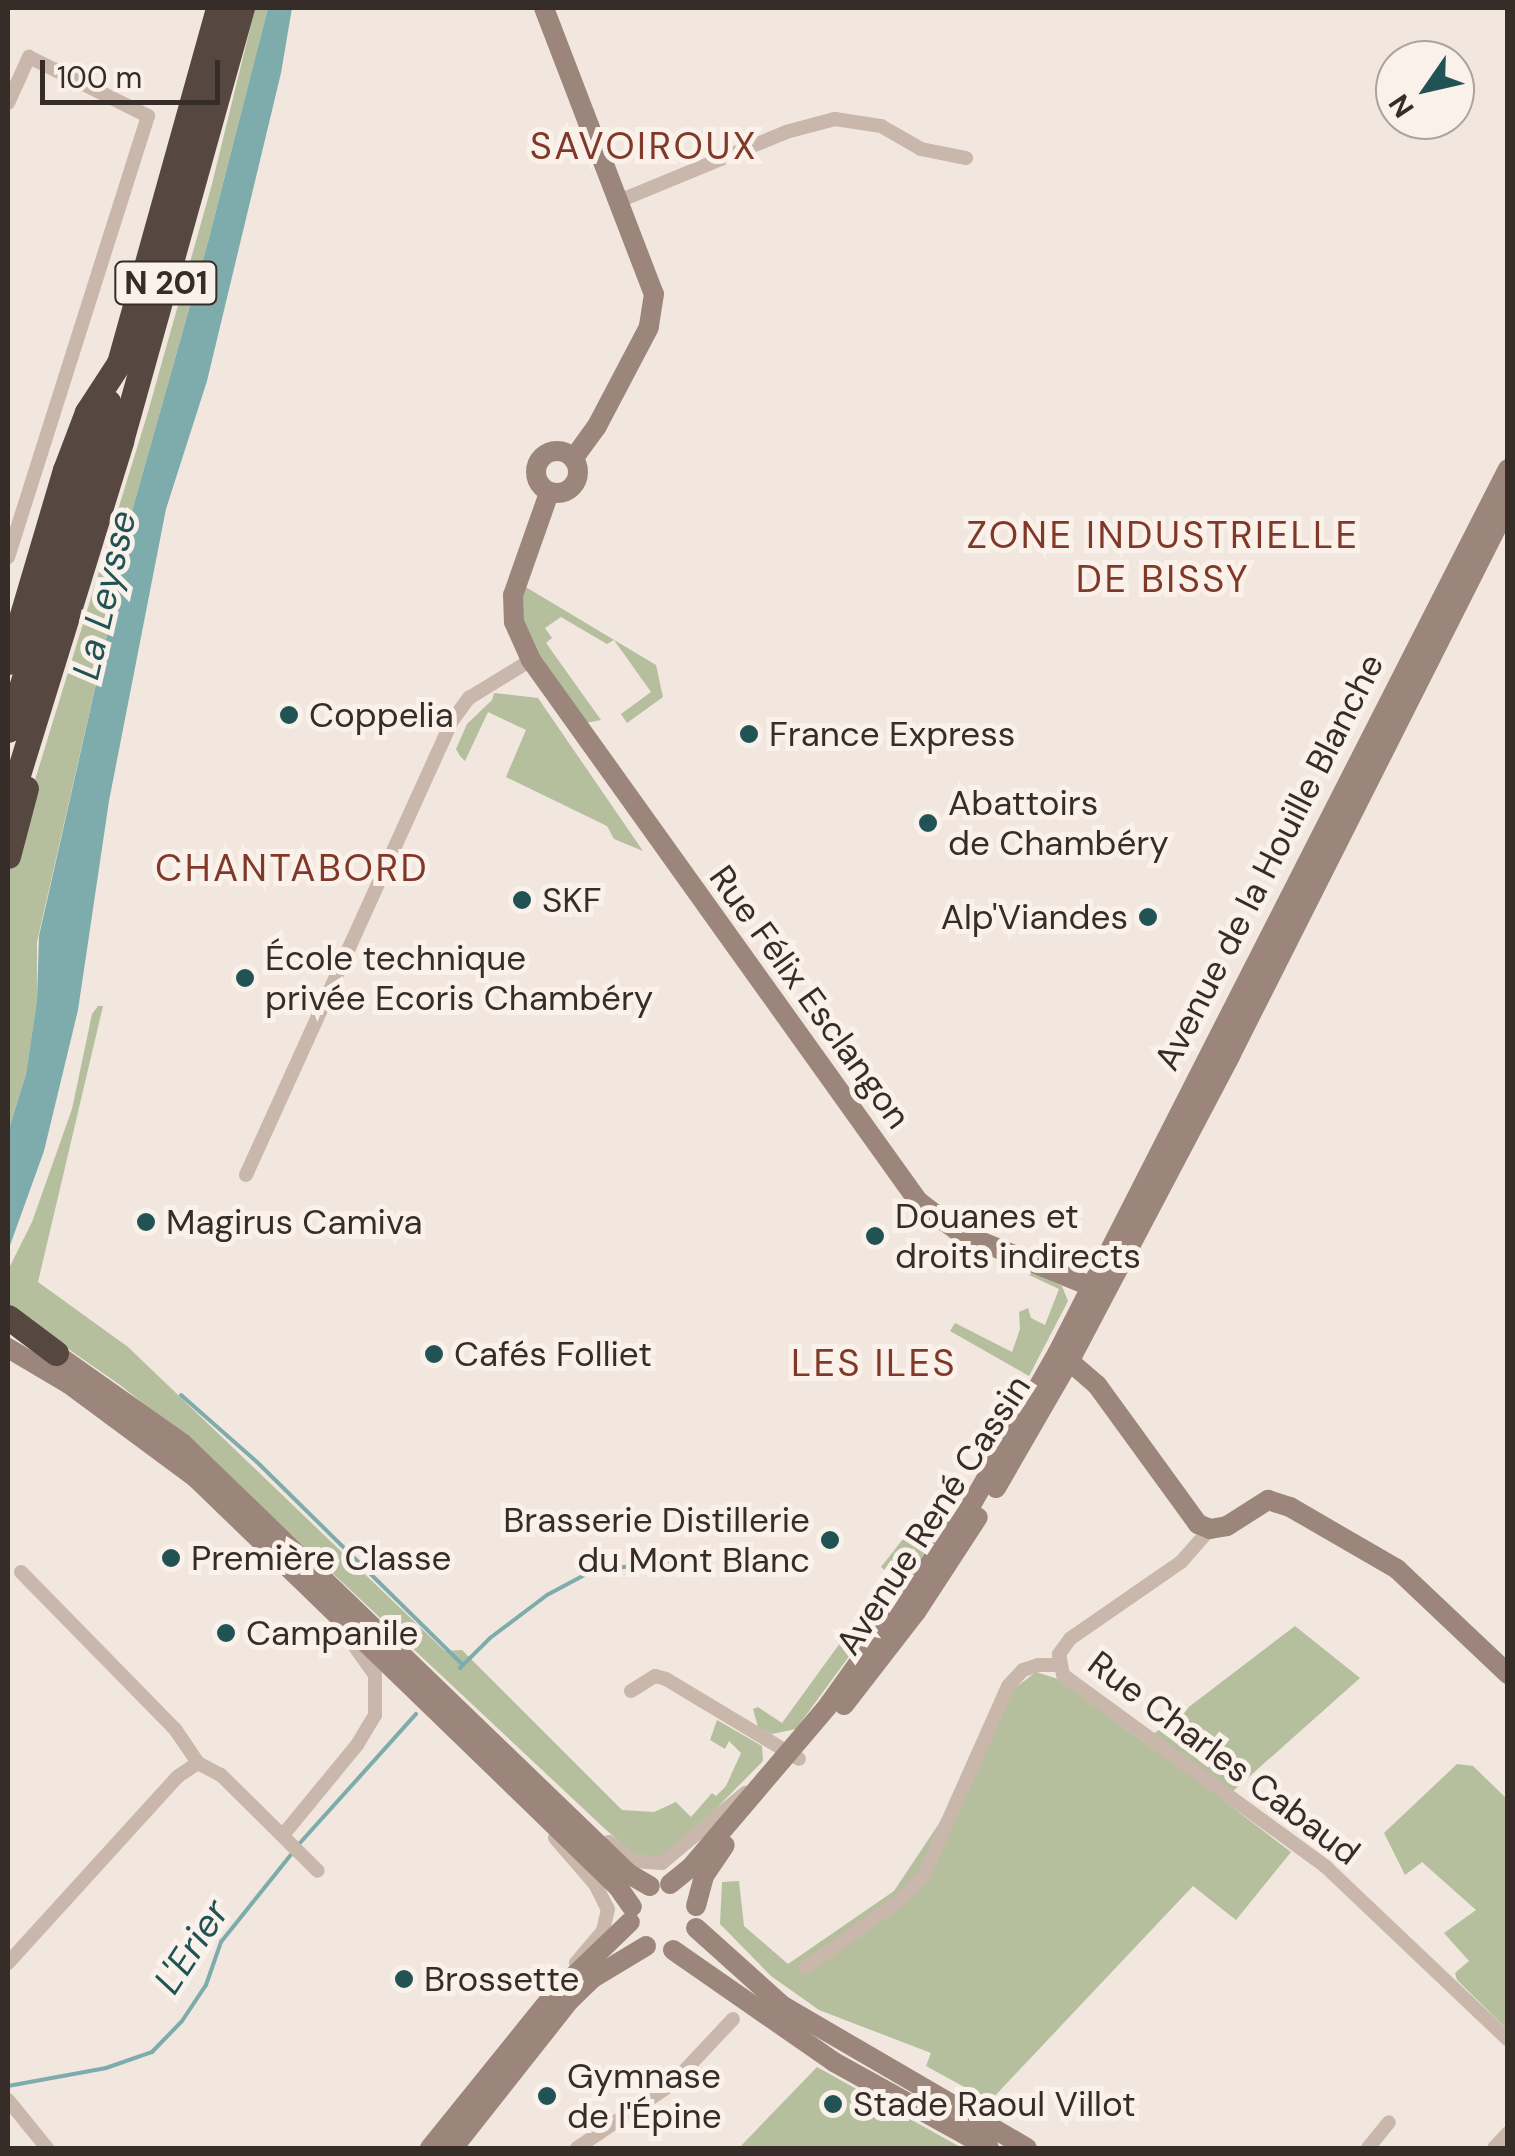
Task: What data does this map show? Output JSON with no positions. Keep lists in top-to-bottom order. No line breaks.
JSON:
{"streets":{"highway":["N 201"],"main road":["Avenue de la Houille Blanche","Rue Félix Esclangon","Avenue René Cassin"],"street":["Rue Charles Cabaud"]},"crossings":[["Avenue de la Houille Blanche","Rue Félix Esclangon"],["Avenue de la Houille Blanche","Avenue René Cassin"],["Rue Félix Esclangon","Avenue René Cassin"]],"districts":["SAVOIROUX","ZONE INDUSTRIELLE DE BISSY","CHANTABORD","LES ILES"],"water":["La Leysse","L'Erier"],"places":["Coppelia","France Express","Abattoirs de Chambéry","SKF","Alp'Viandes","École technique privée Ecoris Chambéry","Magirus Camiva","Douanes et droits indirects","Cafés Folliet","Brasserie Distillerie du Mont Blanc","Première Classe","Campanile","Brossette","Gymnase de l'Épine","Stade Raoul Villot"],"scale_bar":"100 m","north":"bottom left"}
